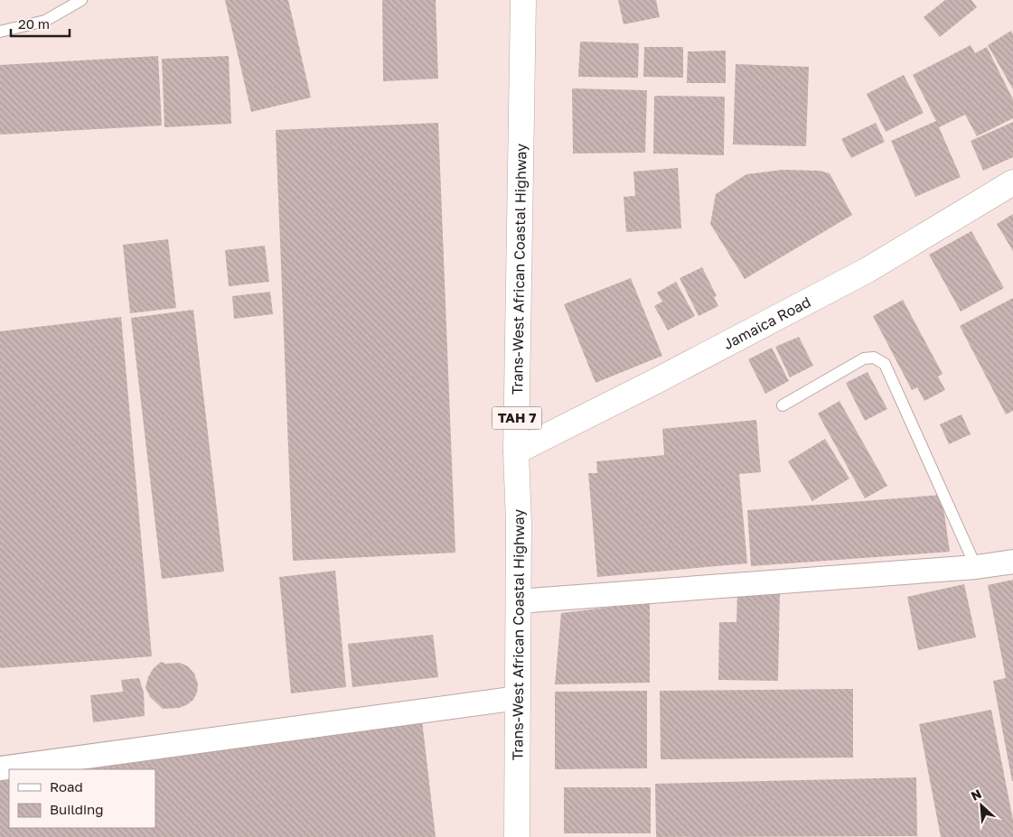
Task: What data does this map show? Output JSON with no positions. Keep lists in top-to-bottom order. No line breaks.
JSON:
{"streets":{"main road":["Trans-West African Coastal Highway","Jamaica Road","TAH 7"]},"crossings":[["Trans-West African Coastal Highway","Jamaica Road"]],"legend":["Road","Building"],"scale_bar":"20 m","north":"top left"}
